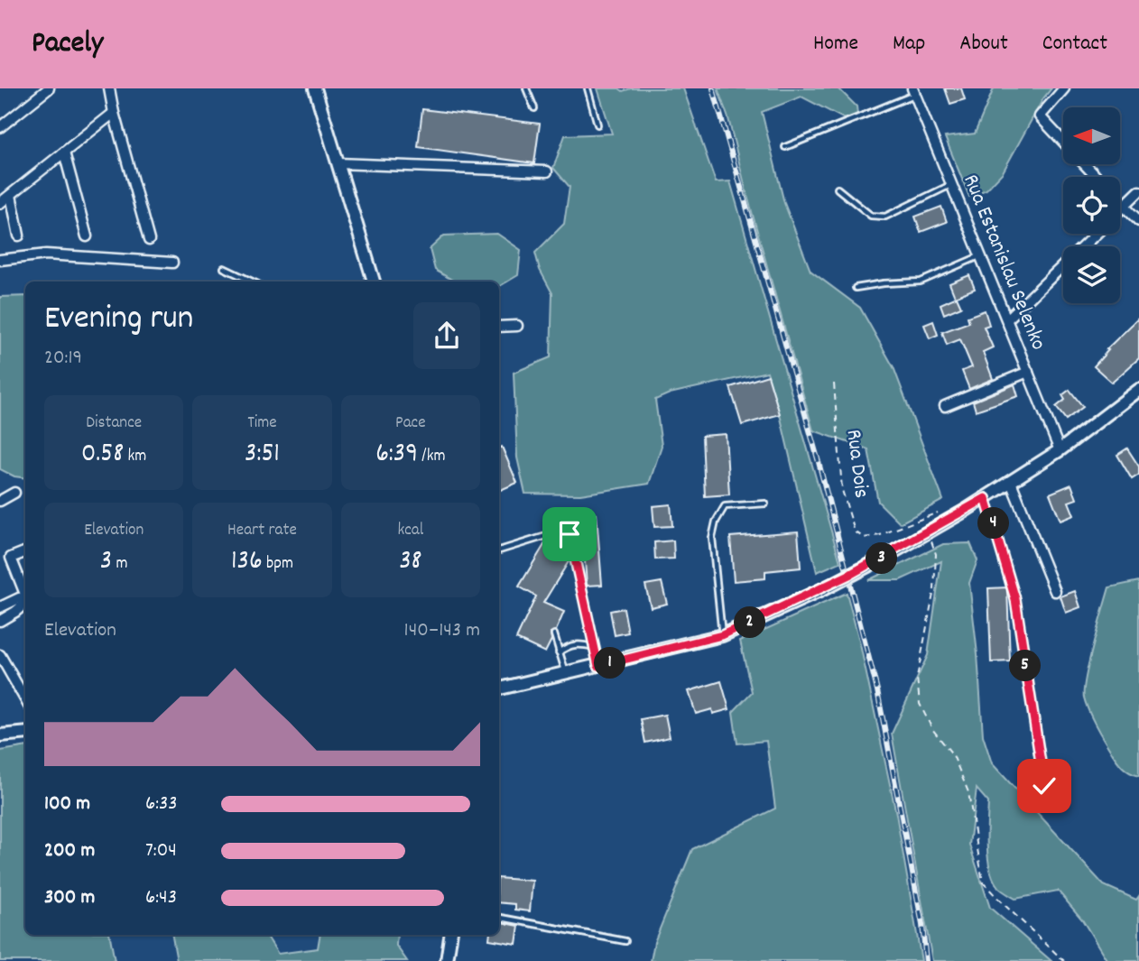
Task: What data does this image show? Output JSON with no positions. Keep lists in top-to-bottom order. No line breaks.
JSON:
{"streets":{"street":["Rua Estanislau Selenko"],"path":["Rua Dois"]},"north":"left","page":{"header":"Pacely","nav":["Home","Map","About","Contact"],"heading":["Evening run","20:19"],"stats":[["Distance","0.58 km"],["Time","3:51"],["Pace","6:39 /km"],["Elevation","3 m"],["Heart rate","136 bpm"],["kcal","38"]],"pins":["4","3","2","1","5"],"chart":["Elevation","140–143 m"],"list":[{"name":"100 m","note":"6:33"},{"name":"200 m","note":"7:04"},{"name":"300 m","note":"6:43"}]}}
